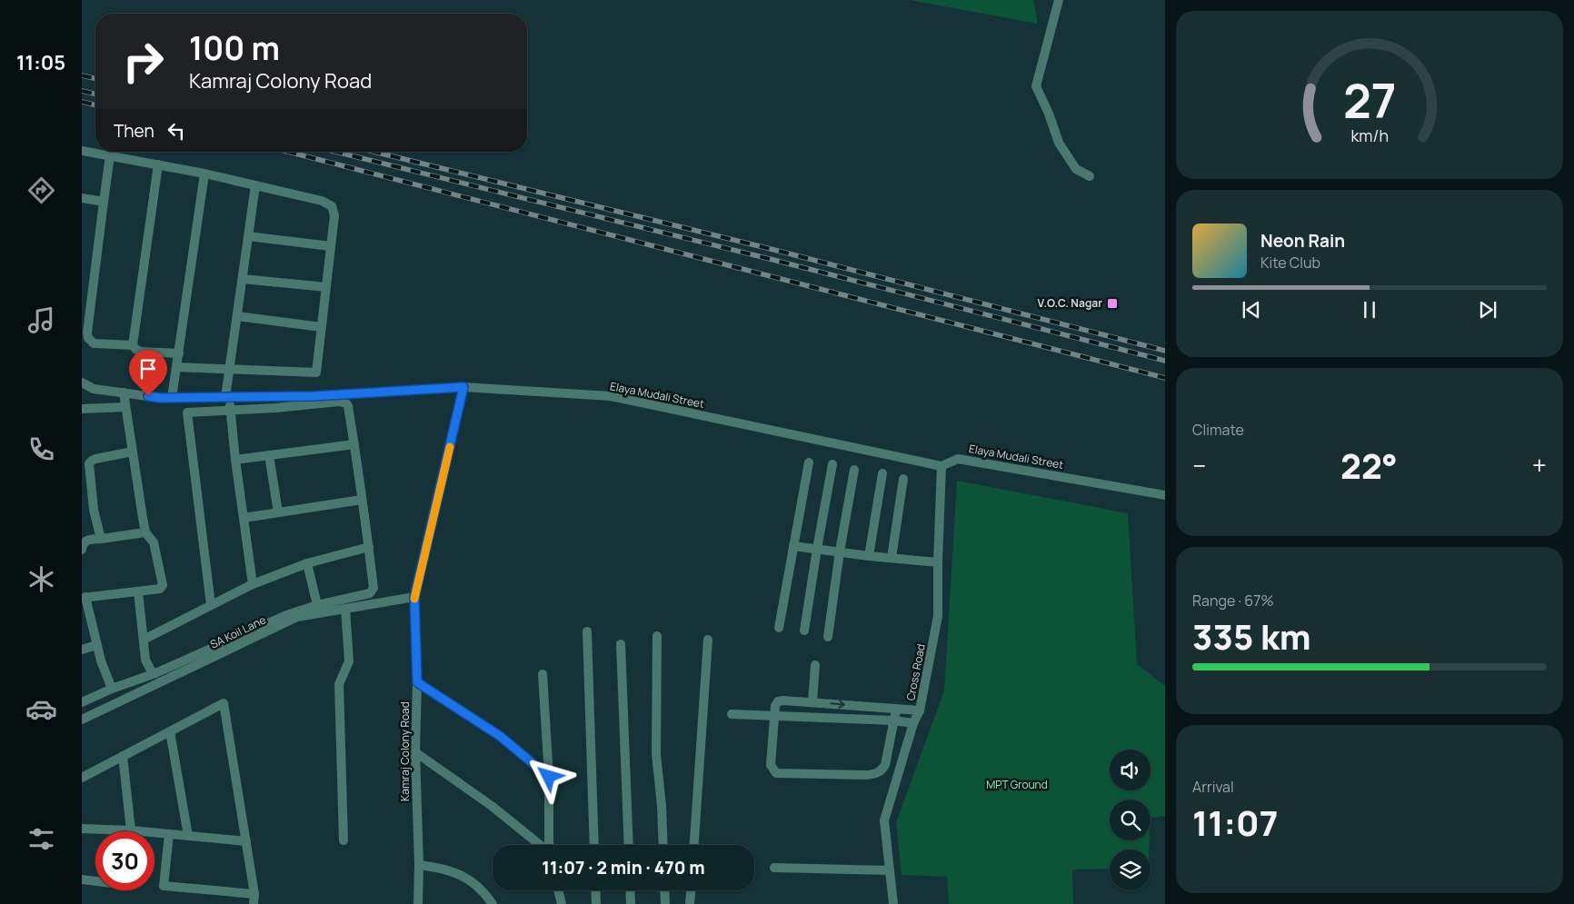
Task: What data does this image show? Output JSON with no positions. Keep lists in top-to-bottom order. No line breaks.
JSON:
{"streets":{"street":["Elaya Mudali Street","SA Koil Lane","Cross Road","Kamraj Colony Road"]},"crossings":[["Elaya Mudali Street","Cross Road"],["Elaya Mudali Street","Kamraj Colony Road"],["SA Koil Lane","Kamraj Colony Road"]],"parks":["MPT Ground"],"places":{"transit":["V.O.C. Nagar"]},"page":{"tabs":"11:05","turn":["100 m","Kamraj Colony Road"],"then":"Then","song":["Neon Rain","Kite Club"],"tile":["Climate",["Range · 67%","335 km"],["Arrival","11:07"]],"heat":["−","22°","+"],"limit":"30","trip":"11:07 · 2 min · 470 m","gauge":["27","km/h"]}}
